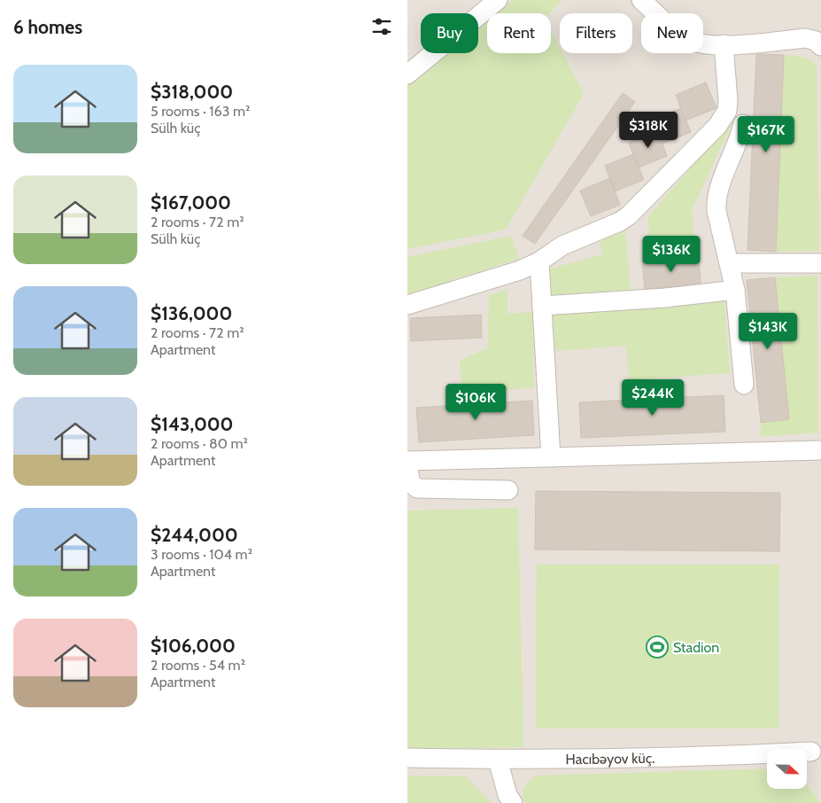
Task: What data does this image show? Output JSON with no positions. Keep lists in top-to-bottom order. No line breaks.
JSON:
{"streets":{"street":["Hacıbəyov küç."]},"places":{"sports":["Stadion"]},"north":"right","page":{"heading":"6 homes","chip":["Buy","Rent","Filters","New"],"list":[{"name":"$318,000","note":"5 rooms · 163 m² · Sülh küç"},{"name":"$167,000","note":"2 rooms · 72 m² · Sülh küç"},{"name":"$136,000","note":"2 rooms · 72 m² · Apartment"},{"name":"$143,000","note":"2 rooms · 80 m² · Apartment"},{"name":"$244,000","note":"3 rooms · 104 m² · Apartment"},{"name":"$106,000","note":"2 rooms · 54 m² · Apartment"}],"price":["$318K","$167K","$136K","$143K","$244K","$106K"]}}
